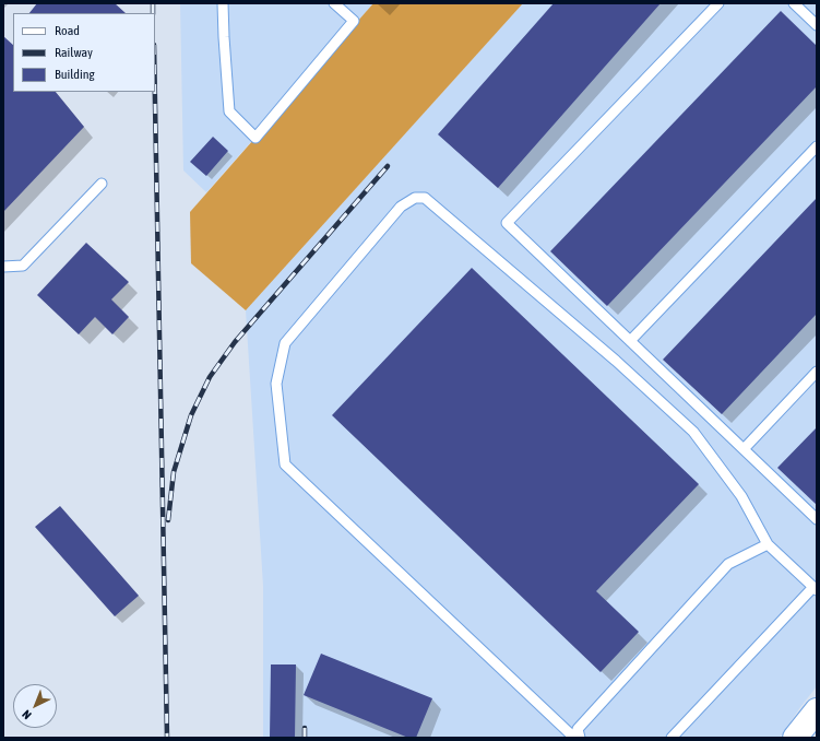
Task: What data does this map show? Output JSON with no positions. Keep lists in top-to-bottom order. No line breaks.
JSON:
{"legend":["Road","Railway","Building"],"north":"bottom left"}
